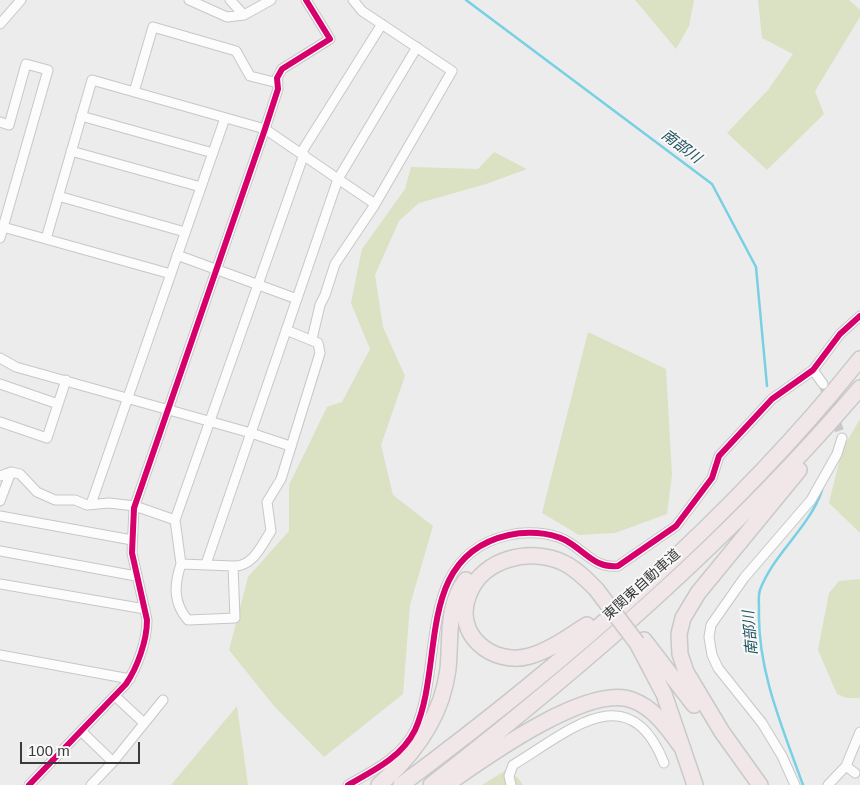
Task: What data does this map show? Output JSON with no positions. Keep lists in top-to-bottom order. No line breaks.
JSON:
{"streets":{"highway":["東関東自動車道"]},"water":["南部川"],"scale_bar":"100 m"}
